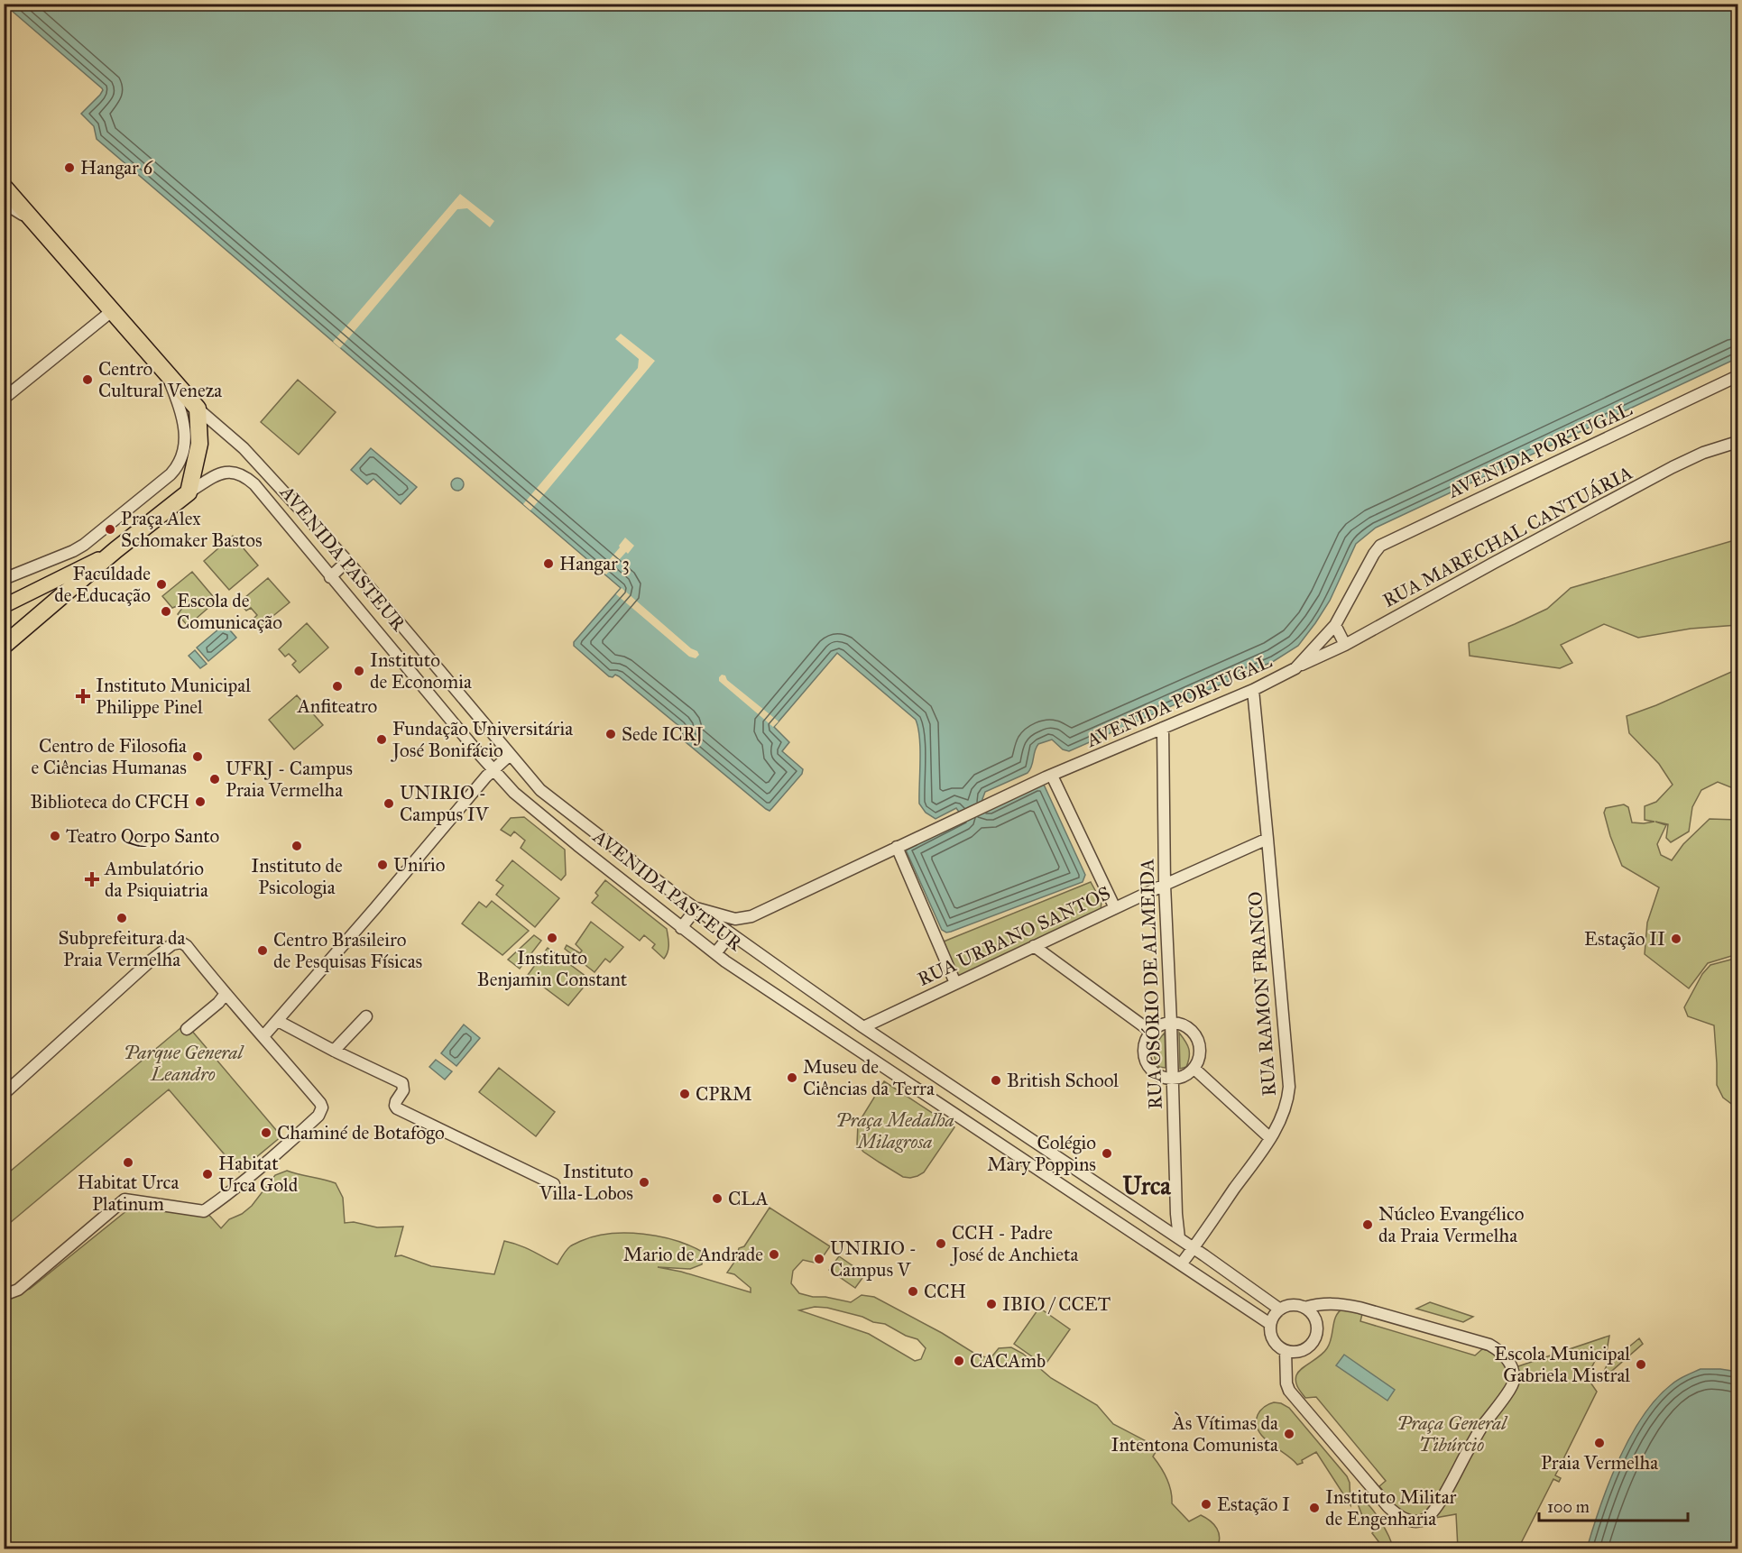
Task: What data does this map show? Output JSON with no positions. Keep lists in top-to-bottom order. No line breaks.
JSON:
{"streets":{"highway":["AVENIDA PASTEUR"],"street":["AVENIDA PORTUGAL","RUA MARECHAL CANTUÁRIA","RUA URBANO SANTOS","RUA OSÓRIO DE ALMEIDA","RUA RAMON FRANCO"]},"crossings":[["AVENIDA PORTUGAL","RUA MARECHAL CANTUÁRIA"],["AVENIDA PORTUGAL","AVENIDA PASTEUR"],["AVENIDA PORTUGAL","RUA OSÓRIO DE ALMEIDA"],["AVENIDA PORTUGAL","RUA RAMON FRANCO"],["AVENIDA PASTEUR","RUA URBANO SANTOS"],["AVENIDA PASTEUR","RUA OSÓRIO DE ALMEIDA"],["AVENIDA PASTEUR","RUA RAMON FRANCO"],["RUA URBANO SANTOS","RUA OSÓRIO DE ALMEIDA"],["RUA URBANO SANTOS","RUA RAMON FRANCO"]],"districts":["Urca"],"parks":["Parque General Leandro","Praça Medalha Milagrosa","Praça General Tibúrcio"],"places":{"other":["Hangar 6","Centro Cultural Veneza","Praça Alex Schomaker Bastos","Hangar 3","Faculdade de Educação","Escola de Comunicação","Instituto de Economia","Anfiteatro","Sede ICRJ","Fundação Universitária José Bonifácio","Centro de Filosofia e Ciências Humanas","UFRJ - Campus Praia Vermelha","Biblioteca do CFCH","UNIRIO - Campus IV","Teatro Qorpo Santo","Instituto de Psicologia","Unirio","Subprefeitura da Praia Vermelha","Instituto Benjamin Constant","Estação II","Centro Brasileiro de Pesquisas Físicas","Museu de Ciências da Terra","British School","CPRM","Chaminé de Botafogo","Colégio Mary Poppins","Habitat Urca Platinum","Habitat Urca Gold","Instituto Villa-Lobos","CLA","Núcleo Evangélico da Praia Vermelha","CCH - Padre José de Anchieta","Mario de Andrade","UNIRIO - Campus V","CCH","IBIO / CCET","CACAmb","Escola Municipal Gabriela Mistral","Às Vítimas da Intentona Comunista","Praia Vermelha","Estação I","Instituto Militar de Engenharia"],"health":["Instituto Municipal Philippe Pinel","Ambulatório da Psiquiatria"]},"scale_bar":"100 m"}
